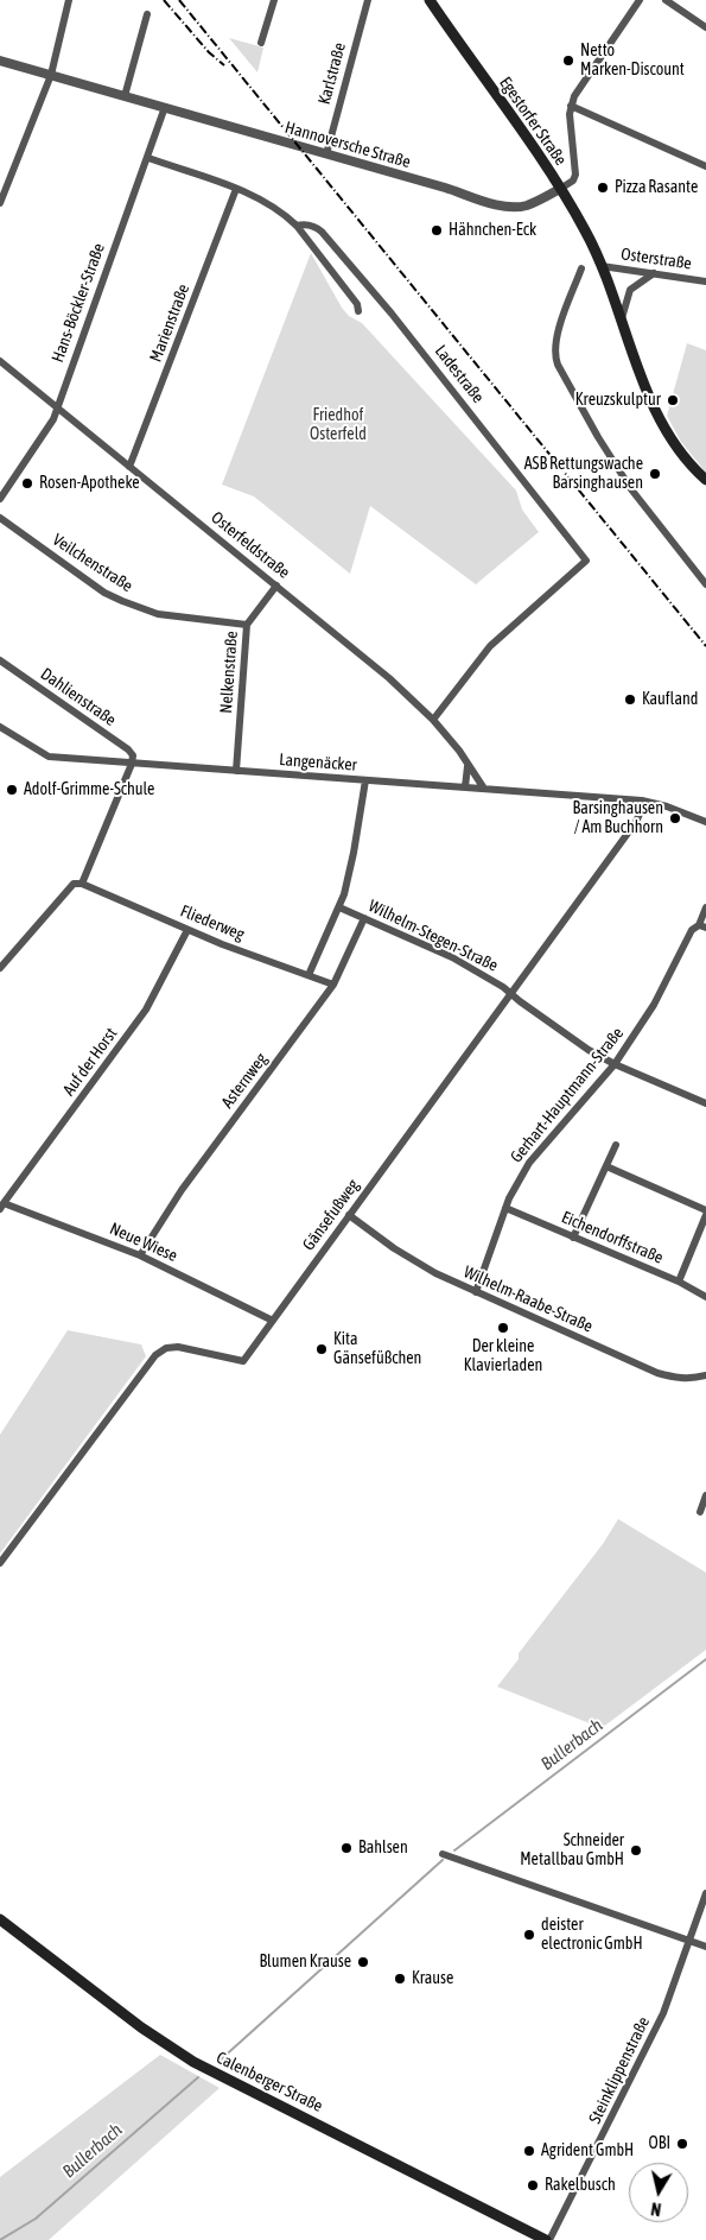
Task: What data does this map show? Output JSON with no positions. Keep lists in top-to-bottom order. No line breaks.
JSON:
{"streets":{"main road":["Egestorfer Straße","Calenberger Straße"],"street":["Karlstraße","Hannoversche Straße","Osterstraße","Hans-Böckler-Straße","Marienstraße","Ladestraße","Osterfeldstraße","Veilchenstraße","Nelkenstraße","Dahlienstraße","Langenäcker","Fliederweg","Wilhelm-Stegen-Straße","Auf der Horst","Asternweg","Gerhart-Hauptmann-Straße","Gänsefußweg","Eichendorffstraße","Neue Wiese","Wilhelm-Raabe-Straße","Steinklippenstraße"]},"crossings":[["Karlstraße","Hannoversche Straße"],["Egestorfer Straße","Hannoversche Straße"],["Egestorfer Straße","Osterstraße"],["Hannoversche Straße","Hans-Böckler-Straße"],["Hans-Böckler-Straße","Osterfeldstraße"],["Marienstraße","Osterfeldstraße"],["Ladestraße","Osterfeldstraße"],["Osterfeldstraße","Nelkenstraße"],["Osterfeldstraße","Langenäcker"],["Veilchenstraße","Nelkenstraße"],["Nelkenstraße","Langenäcker"],["Dahlienstraße","Langenäcker"],["Langenäcker","Gänsefußweg"],["Fliederweg","Auf der Horst"],["Fliederweg","Asternweg"],["Wilhelm-Stegen-Straße","Asternweg"],["Wilhelm-Stegen-Straße","Gerhart-Hauptmann-Straße"],["Wilhelm-Stegen-Straße","Gänsefußweg"],["Auf der Horst","Neue Wiese"],["Asternweg","Neue Wiese"],["Gerhart-Hauptmann-Straße","Eichendorffstraße"],["Gerhart-Hauptmann-Straße","Wilhelm-Raabe-Straße"],["Gänsefußweg","Neue Wiese"],["Gänsefußweg","Wilhelm-Raabe-Straße"],["Steinklippenstraße","Calenberger Straße"]],"water":["Bullerbach"],"parks":["Friedhof Osterfeld"],"places":["Netto Marken-Discount","Pizza Rasante","Hähnchen-Eck","Kreuzskulptur","ASB Rettungswache Barsinghausen","Rosen-Apotheke","Kaufland","Adolf-Grimme-Schule","Barsinghausen / Am Buchhorn","Der kleine Klavierladen","Kita Gänsefüßchen","Bahlsen","Schneider Metallbau GmbH","deister electronic GmbH","Blumen Krause","Krause","OBI","Agrident GmbH","Rakelbusch"],"north":"bottom"}
